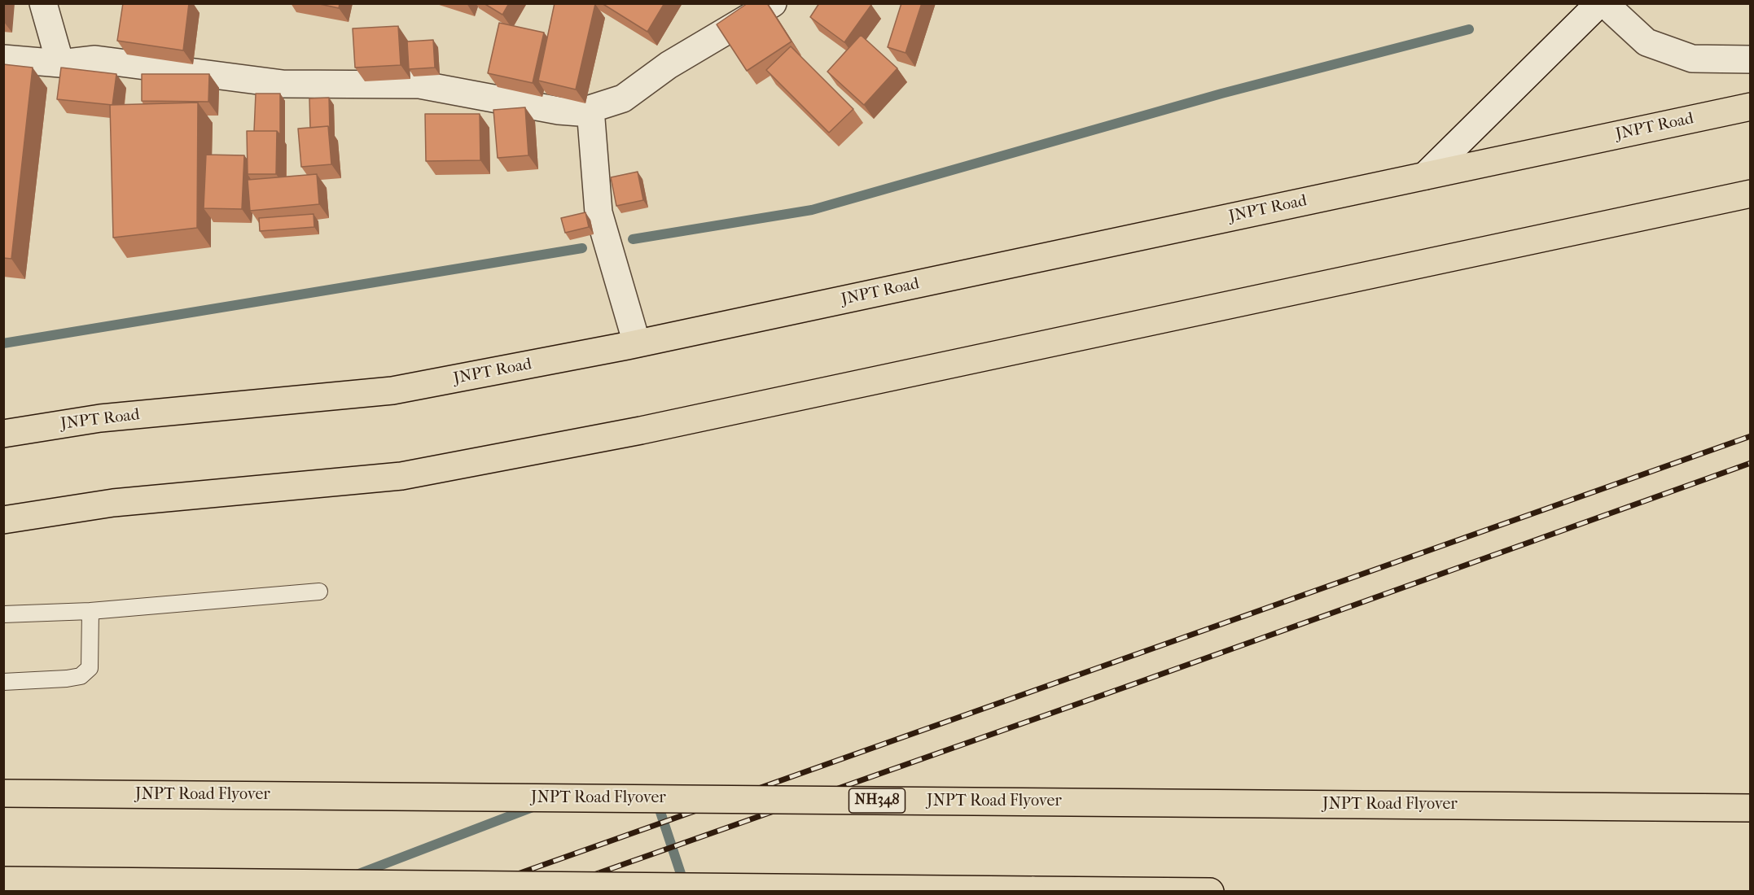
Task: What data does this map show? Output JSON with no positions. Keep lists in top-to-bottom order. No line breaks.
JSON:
{"streets":{"highway":["JNPT Road","JNPT Road Flyover","NH348"]}}
